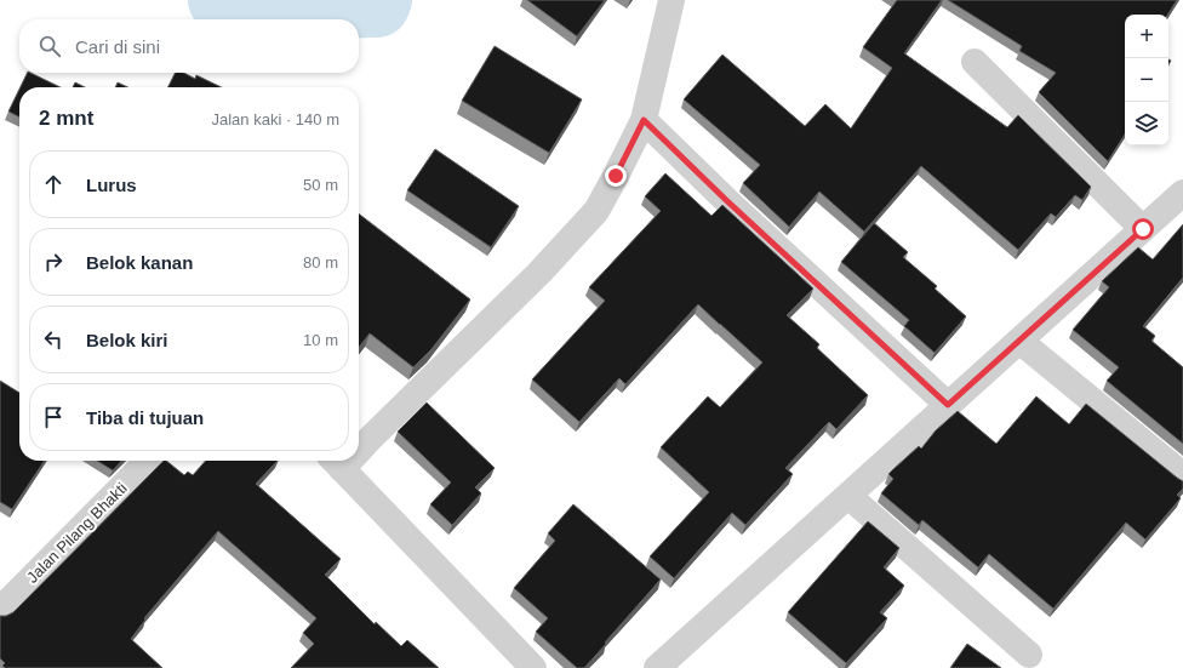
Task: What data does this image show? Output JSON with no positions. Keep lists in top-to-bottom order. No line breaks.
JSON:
{"streets":{"street":["Jalan Pilang Bhakti"]},"page":{"map_buttons":["+","−"],"search":"Cari di sini","heading":["2 mnt","Jalan kaki · 140 m"],"list":[["Lurus","50 m"],["Belok kanan","80 m"],["Belok kiri","10 m"],"Tiba di tujuan"]}}
